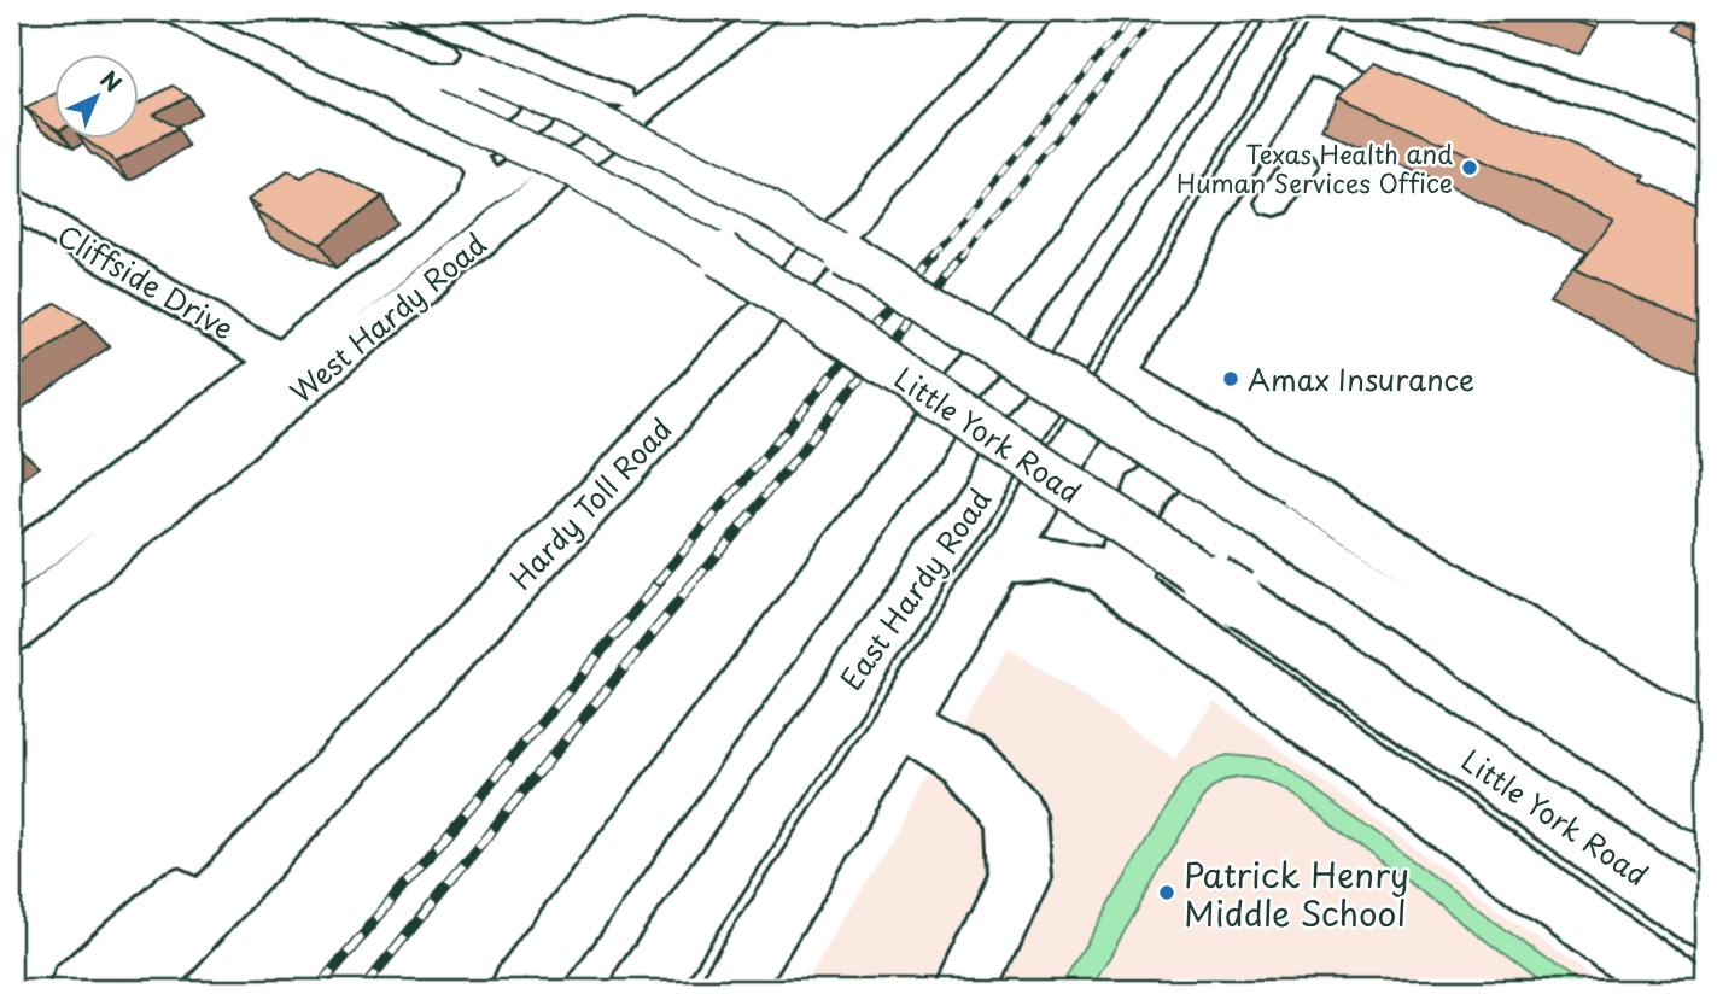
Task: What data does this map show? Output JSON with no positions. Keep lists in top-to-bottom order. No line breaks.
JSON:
{"streets":{"main road":["Cliffside Drive","West Hardy Road","Little York Road","Hardy Toll Road","East Hardy Road"]},"crossings":[["West Hardy Road","Little York Road"],["Little York Road","East Hardy Road"]],"places":["Texas Health and Human Services Office","Amax Insurance","Patrick Henry Middle School"],"north":"top right"}
